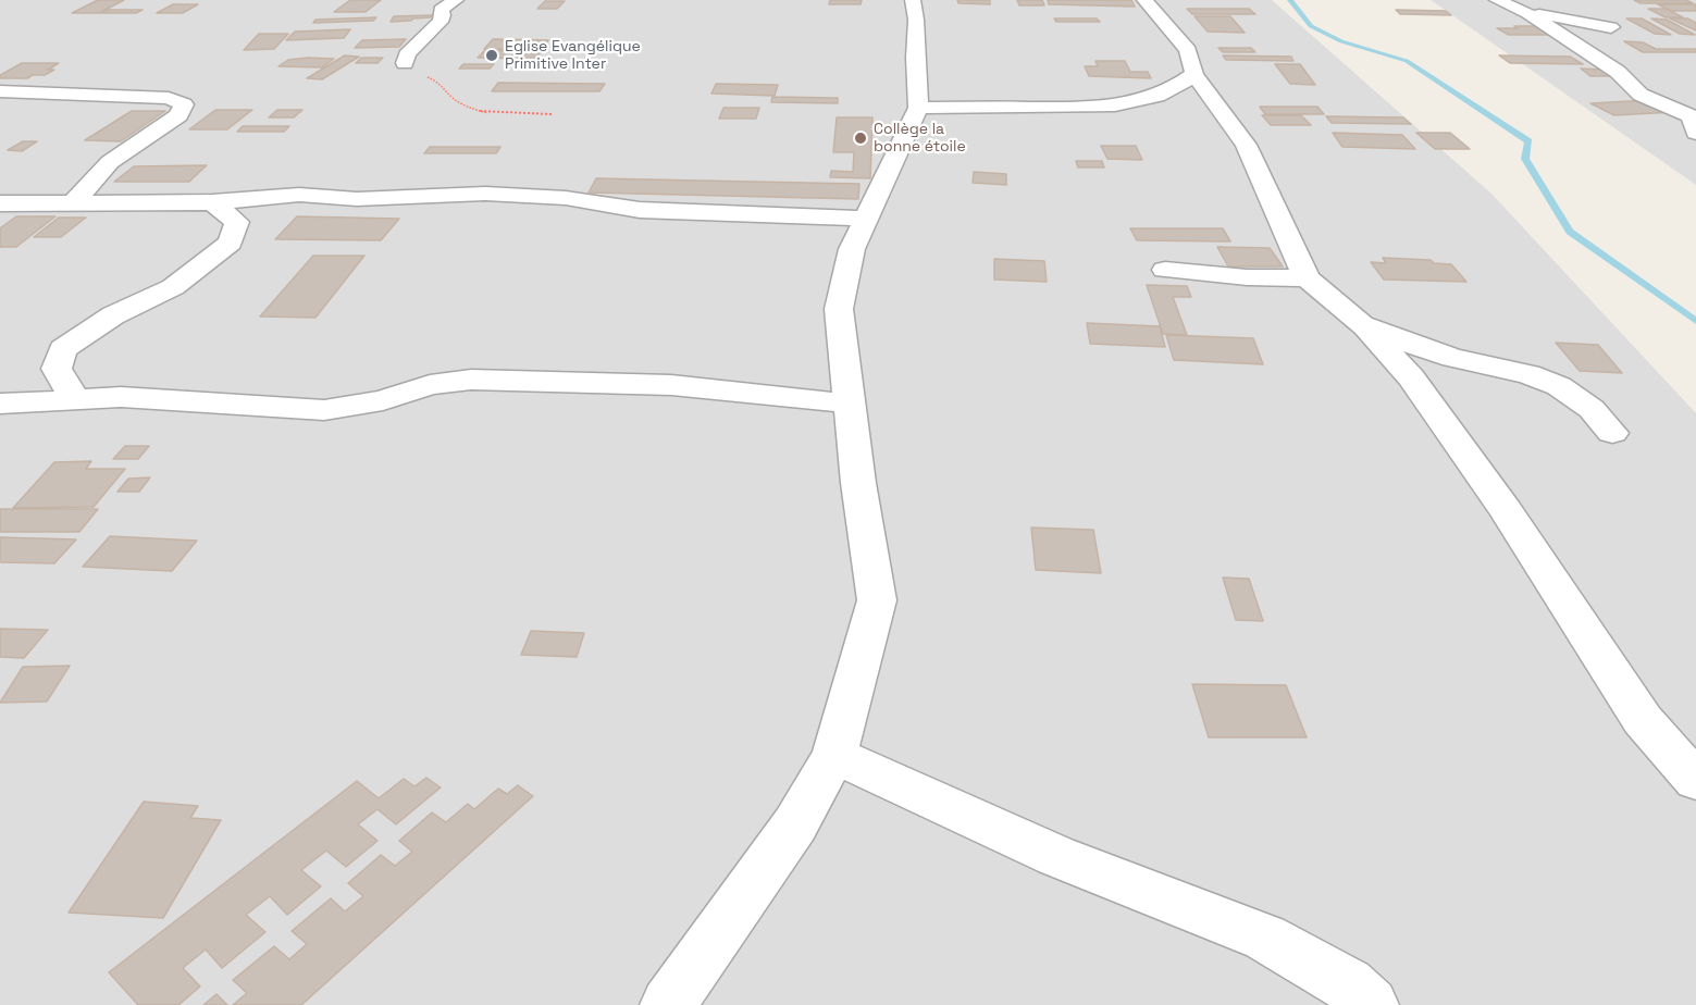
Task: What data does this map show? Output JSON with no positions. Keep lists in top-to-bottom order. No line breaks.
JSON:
{"places":["Eglise Evangélique Primitive Inter","Collège la bonne étoile"]}
